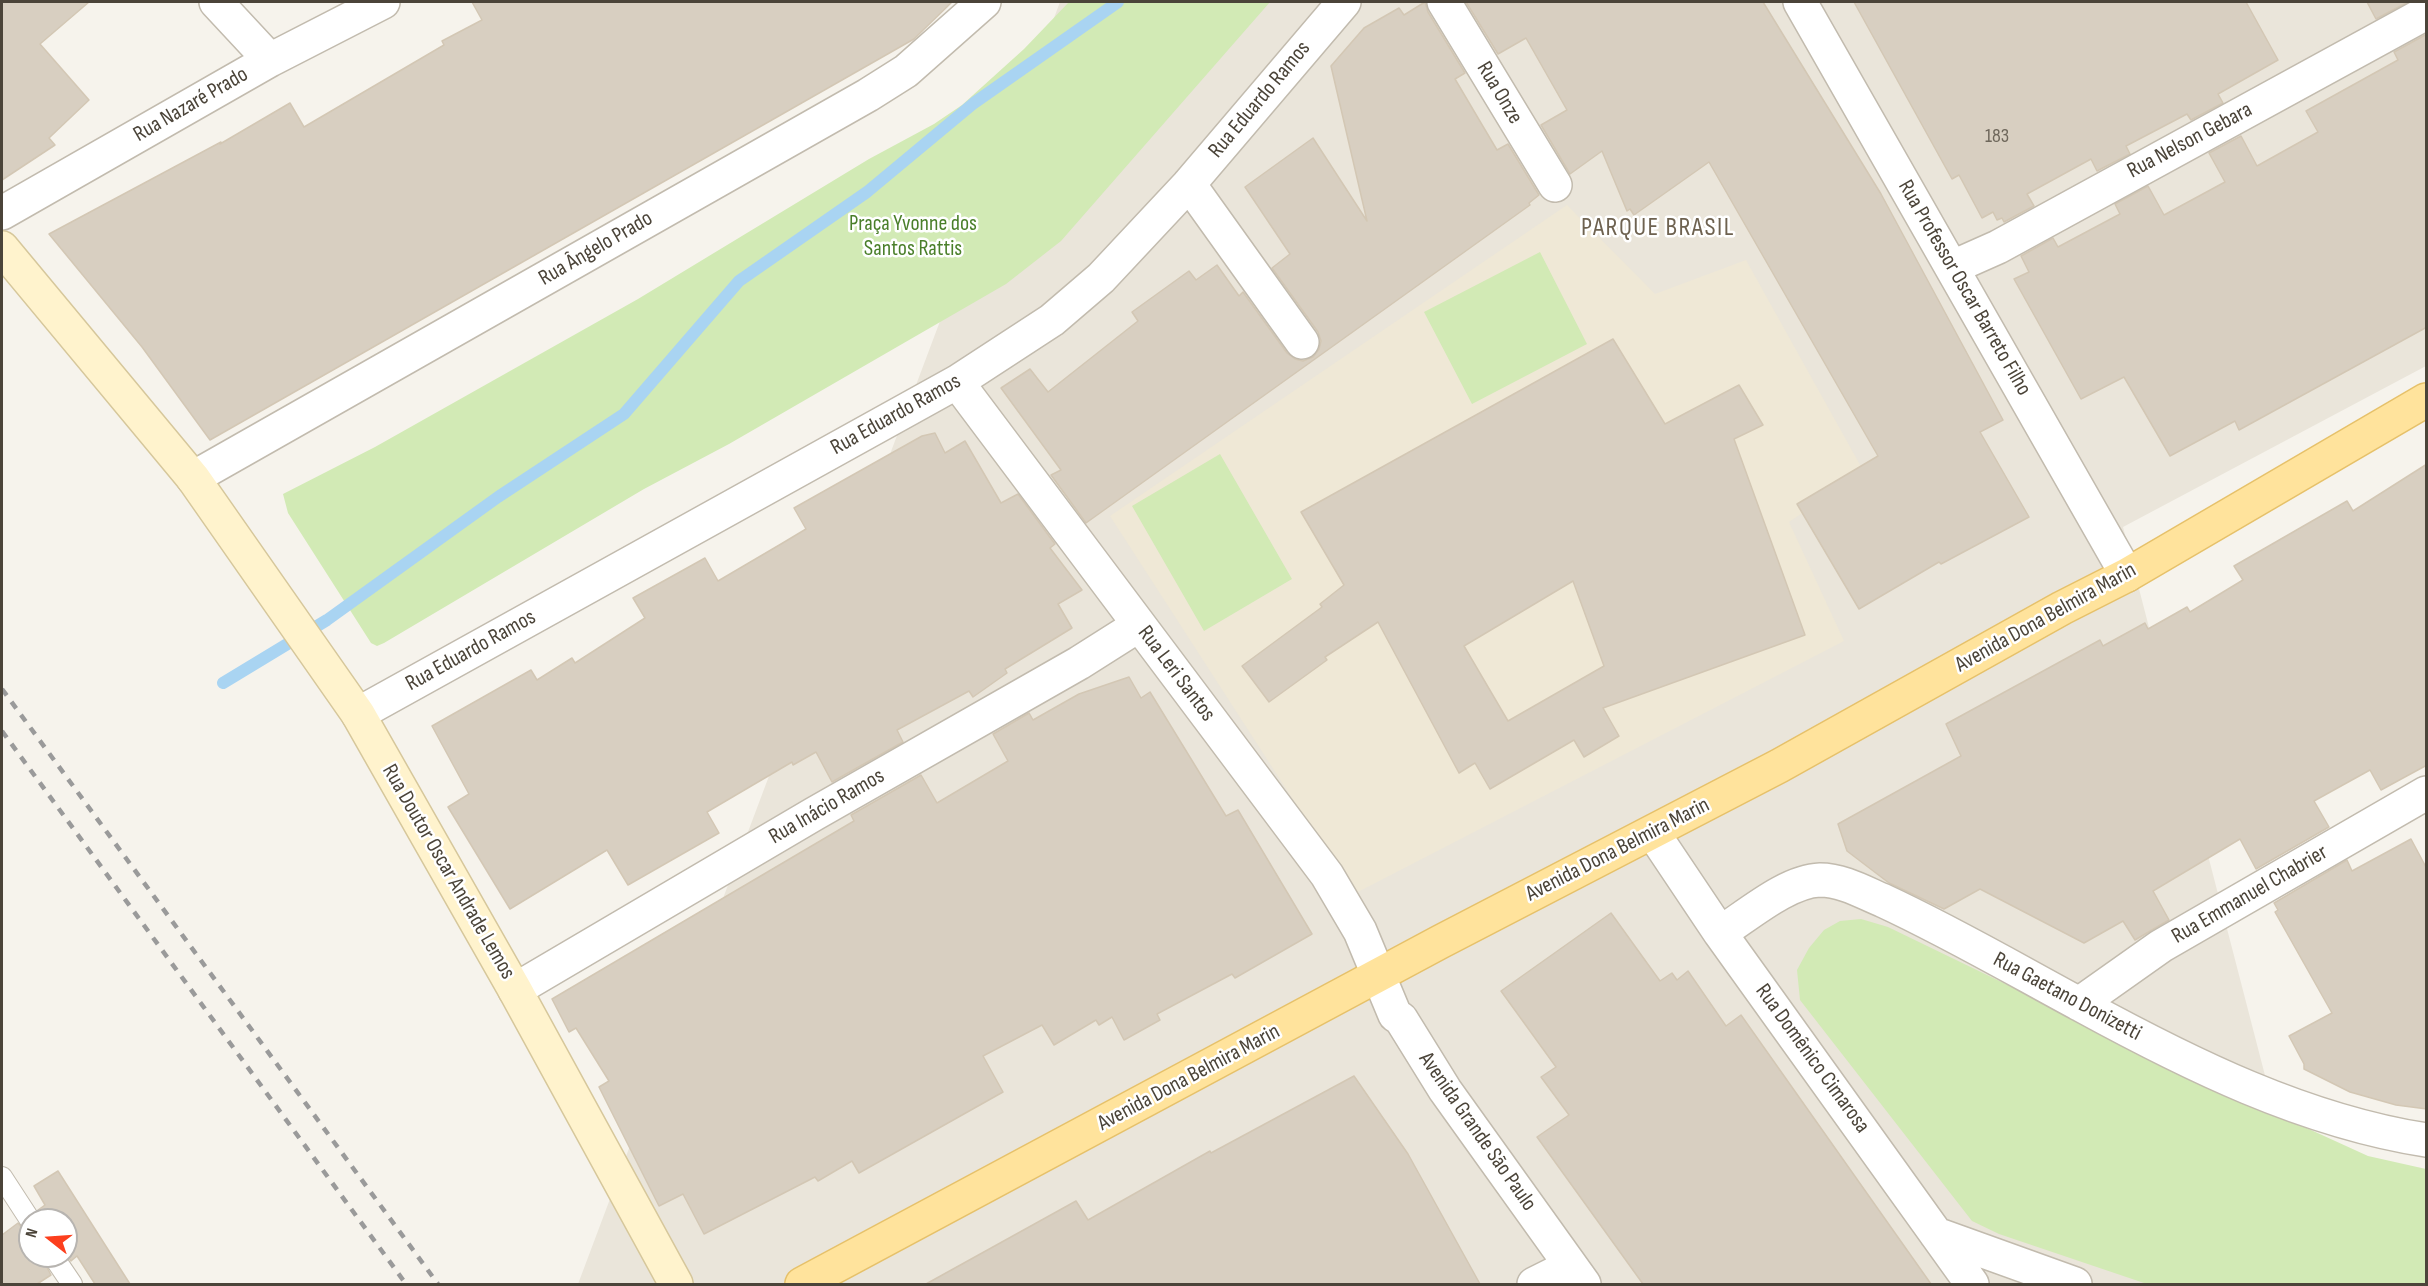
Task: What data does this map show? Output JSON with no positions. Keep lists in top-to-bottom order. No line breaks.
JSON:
{"streets":{"main road":["Avenida Dona Belmira Marin"],"street":["Rua Onze","Rua Eduardo Ramos","Rua Nazaré Prado","Rua Nelson Gebara","Rua Ângelo Prado","Rua Professor Oscar Barreto Filho","Rua Leri Santos","Rua Inácio Ramos","Rua Doutor Oscar Andrade Lemos","Rua Emmanuel Chabrier","Rua Gaetano Donizetti","Rua Domênico Cimarosa","Avenida Grande São Paulo"]},"crossings":[["Rua Eduardo Ramos","Rua Leri Santos"],["Rua Eduardo Ramos","Rua Doutor Oscar Andrade Lemos"],["Rua Nelson Gebara","Rua Professor Oscar Barreto Filho"],["Rua Ângelo Prado","Rua Doutor Oscar Andrade Lemos"],["Rua Professor Oscar Barreto Filho","Avenida Dona Belmira Marin"],["Avenida Dona Belmira Marin","Rua Leri Santos"],["Avenida Dona Belmira Marin","Rua Domênico Cimarosa"],["Avenida Dona Belmira Marin","Avenida Grande São Paulo"],["Rua Leri Santos","Rua Inácio Ramos"],["Rua Leri Santos","Avenida Grande São Paulo"],["Rua Inácio Ramos","Rua Doutor Oscar Andrade Lemos"],["Rua Emmanuel Chabrier","Rua Gaetano Donizetti"],["Rua Gaetano Donizetti","Rua Domênico Cimarosa"]],"districts":["PARQUE BRASIL"],"parks":["Praça Yvonne dos Santos Rattis"],"house_numbers":["183"],"north":"left"}
